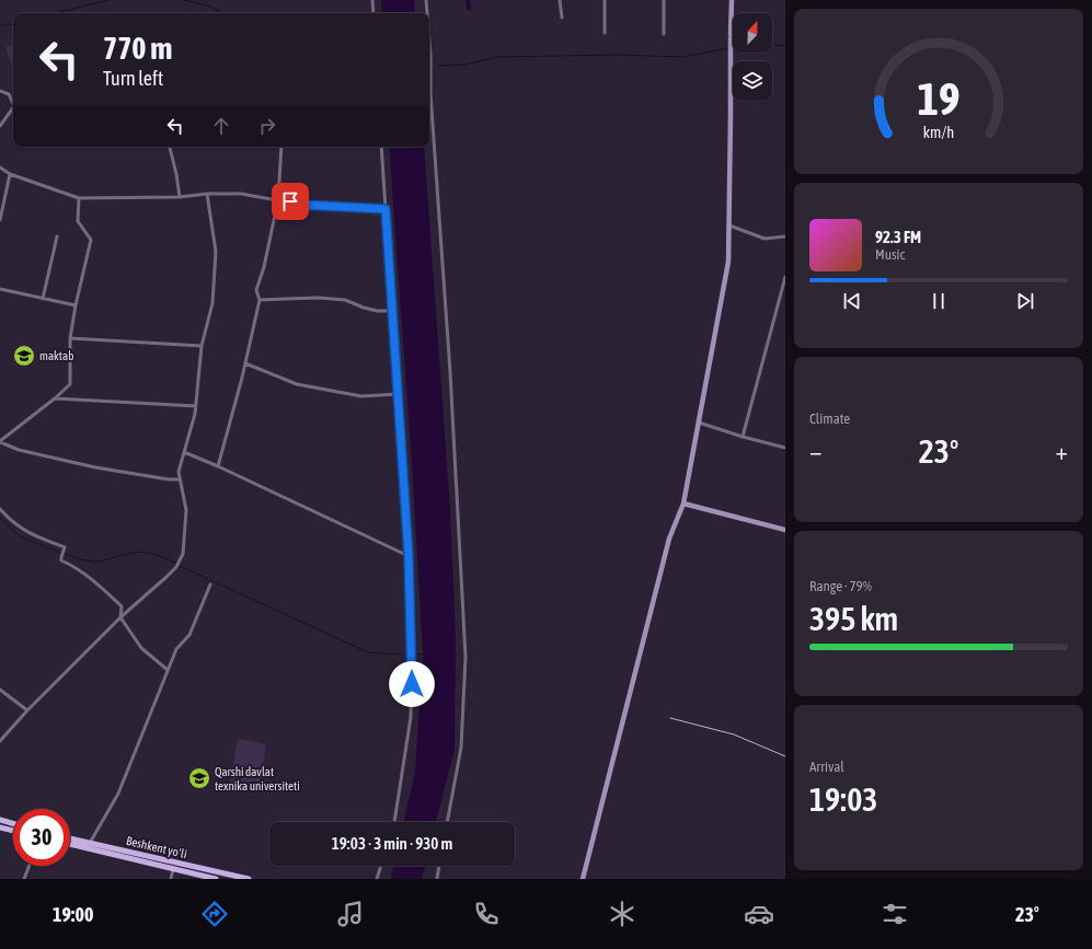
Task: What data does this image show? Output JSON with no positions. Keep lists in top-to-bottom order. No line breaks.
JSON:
{"streets":{"main road":["Beshkent yoʻli"]},"places":{"school or university":["maktab","Qarshi davlat texnika universiteti"]},"north":"top","page":{"turn":["770 m","Turn left"],"song":["92.3 FM","Music"],"tile":["Climate",["Range · 79%","395 km"],["Arrival","19:03"]],"heat":["−","23°","+"],"limit":"30","trip":"19:03 · 3 min · 930 m","tabs":["19:00","23°"],"gauge":["19","km/h"]}}
